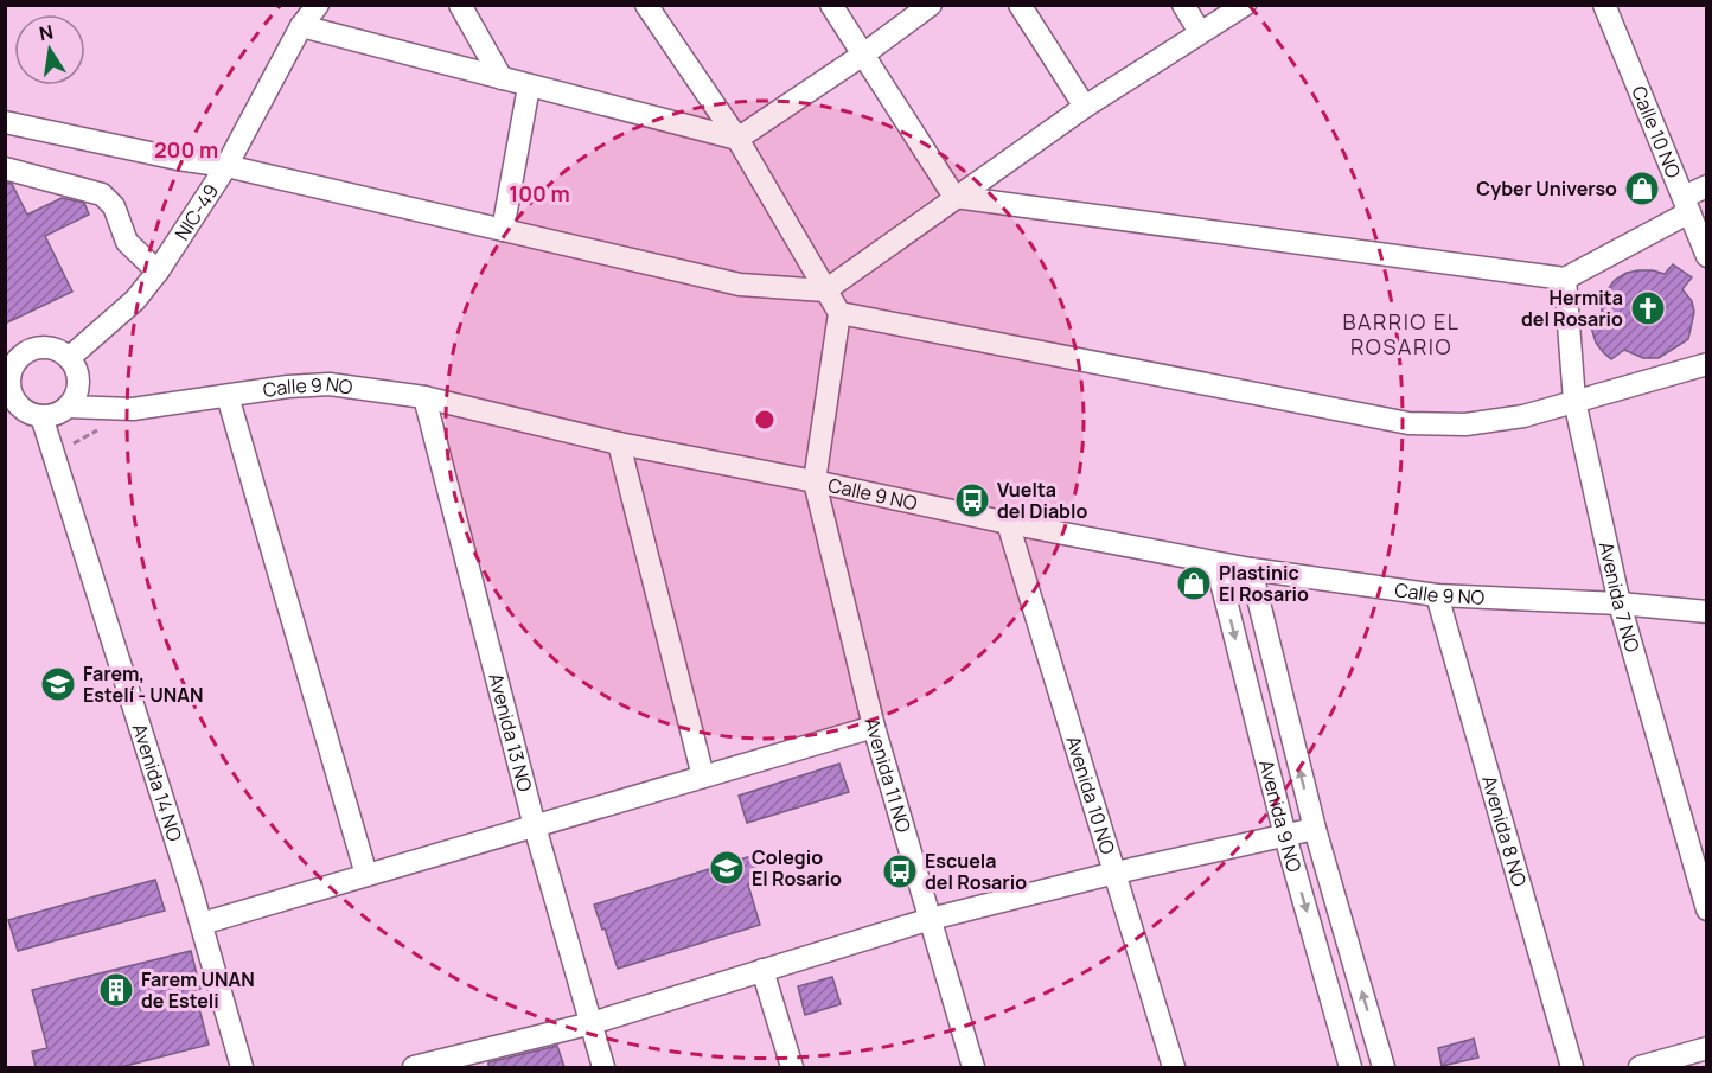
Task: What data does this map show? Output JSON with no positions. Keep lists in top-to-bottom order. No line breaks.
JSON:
{"streets":{"street":["Calle 10 NO","NIC-49","Calle 9 NO","Avenida 7 NO","Avenida 13 NO","Avenida 11 NO","Avenida 14 NO","Avenida 10 NO","Avenida 9 NO","Avenida 8 NO"]},"crossings":[["NIC-49","Calle 9 NO"],["NIC-49","Avenida 14 NO"],["Calle 9 NO","Avenida 7 NO"],["Calle 9 NO","Avenida 13 NO"],["Calle 9 NO","Avenida 11 NO"],["Calle 9 NO","Avenida 14 NO"],["Calle 9 NO","Avenida 10 NO"],["Calle 9 NO","Avenida 9 NO"],["Calle 9 NO","Avenida 8 NO"]],"districts":["BARRIO EL ROSARIO"],"places":{"shop":["Cyber Universo","Plastinic El Rosario"],"church":["Hermita del Rosario"],"bus stop":["Vuelta del Diablo","Escuela del Rosario"],"school or university":["Farem, Estelí - UNAN","Colegio El Rosario"],"building":["Farem UNAN de Esteli"]},"north":"top","rings":["200 m","100 m"]}
